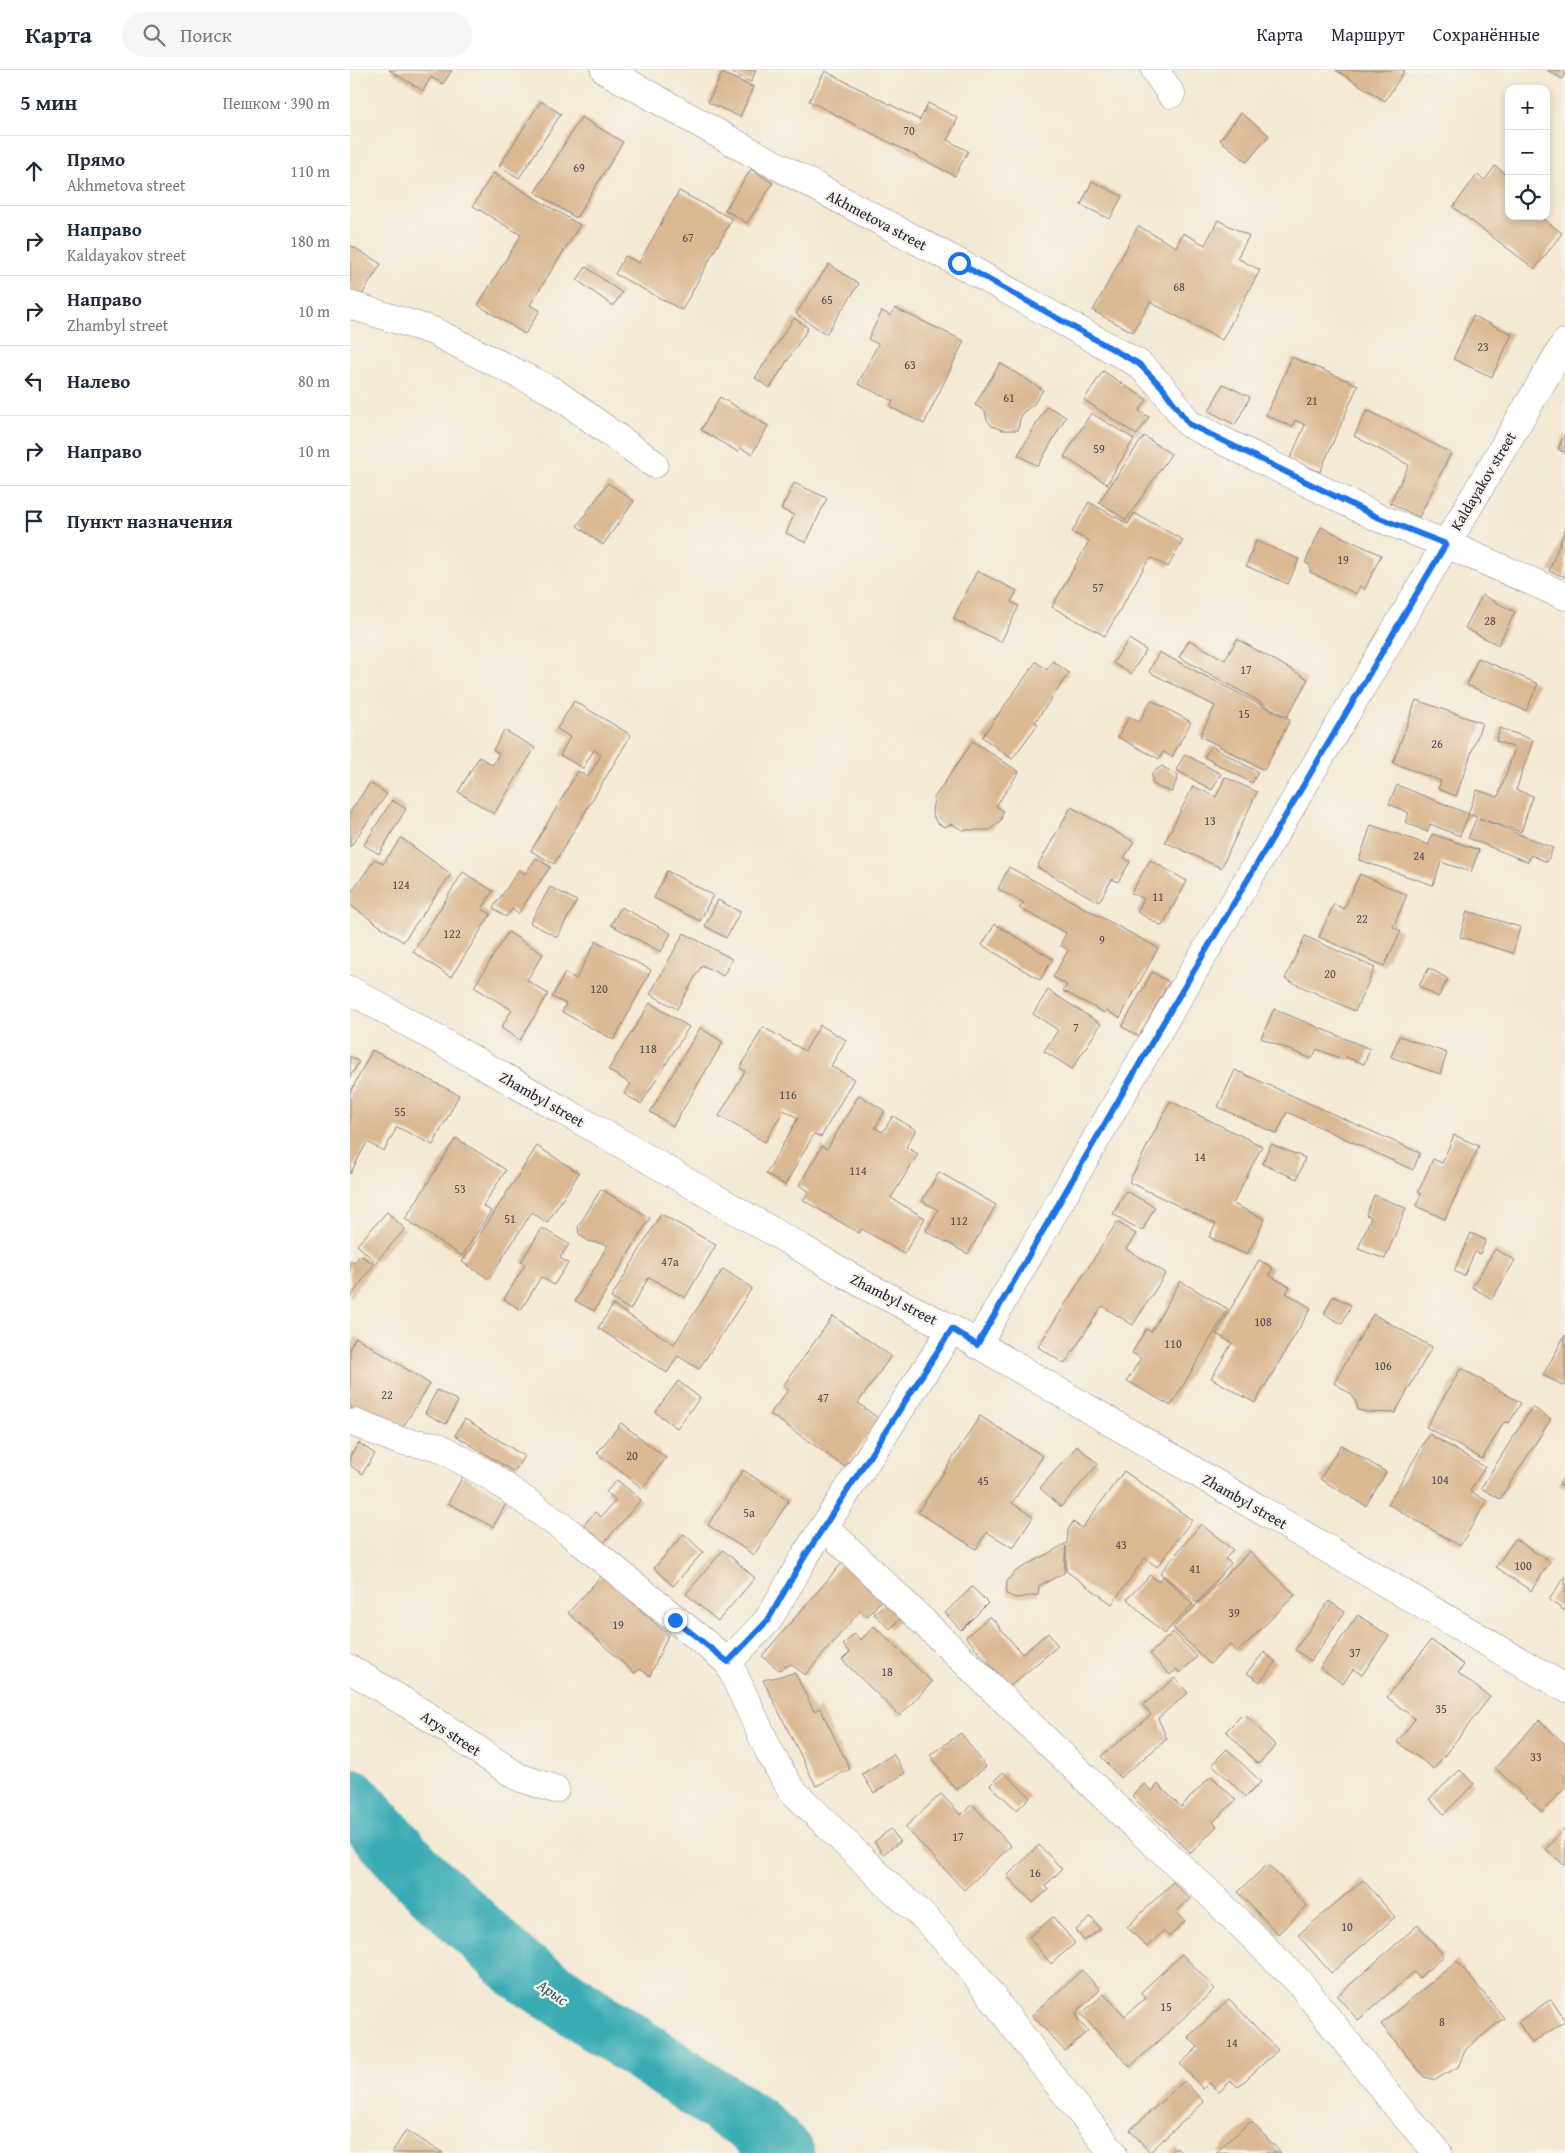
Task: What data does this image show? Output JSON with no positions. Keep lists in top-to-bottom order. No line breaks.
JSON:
{"streets":{"street":["Akhmetova street","Kaldayakov street","Zhambyl street","Arys street"]},"crossings":[["Akhmetova street","Kaldayakov street"],["Kaldayakov street","Zhambyl street"]],"water":["Арыс"],"house_numbers":["70","69","67","68","65","23","63","61","21","59","19","57","28","17","15","26","13","24","124","11","22","122","9","20","120","7","118","116","55","14","114","53","51","112","47а","108","110","106","22","47","20","104","45","5а","43","100","41","39","19","37","18","35","33","17","16","10","15","8","14"],"page":{"header":"Карта","search":"Поиск","nav":["Карта","Маршрут","Сохранённые"],"heading":["5 мин","Пешком · 390 m"],"map_buttons":["+","−"],"list":[["Прямо","Akhmetova street","110 m"],["Направо","Kaldayakov street","180 m"],["Направо","Zhambyl street","10 m"],["Налево","80 m"],["Направо","10 m"],"Пункт назначения"]}}
